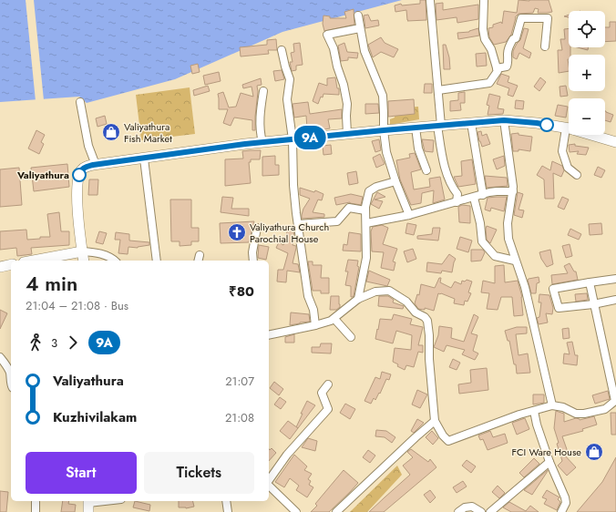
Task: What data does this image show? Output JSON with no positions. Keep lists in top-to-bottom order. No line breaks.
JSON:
{"places":{"shop":["Valiyathura Fish Market","FCI Ware House"],"other":["Valiyathura"],"church":["Valiyathura Church Parochial House"]},"lines":["bus line 9A"],"page":{"on_map":"9A","map_buttons":["+","−"],"heading":["4 min","21:04 – 21:08 · Bus","₹80"],"legs":["3","9A"],"list":[{"name":"Valiyathura","value":"21:07"},{"name":"Kuzhivilakam","value":"21:08"}],"buttons":["Start","Tickets"]}}
